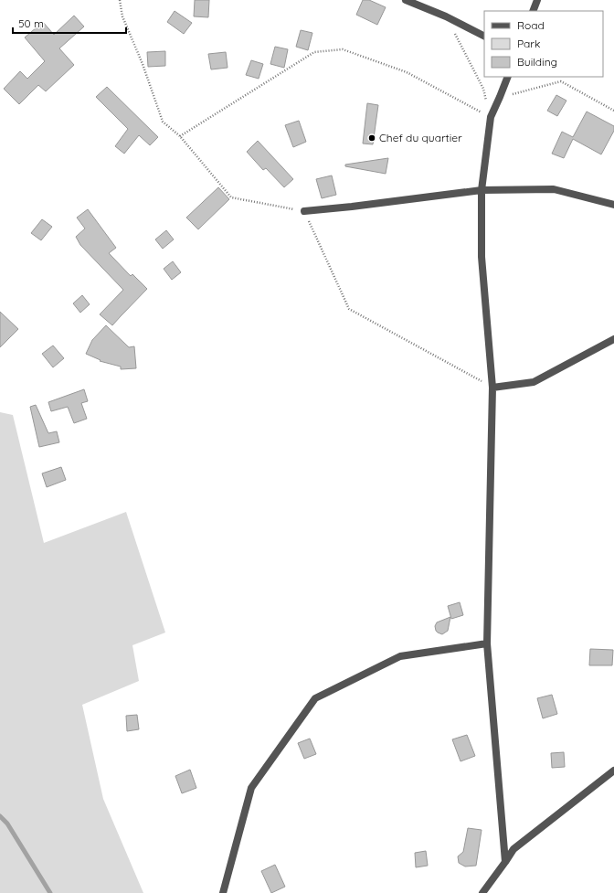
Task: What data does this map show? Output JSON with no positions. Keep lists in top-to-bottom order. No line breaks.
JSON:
{"places":["Chef du quartier"],"legend":["Road","Park","Building"],"scale_bar":"50 m"}
